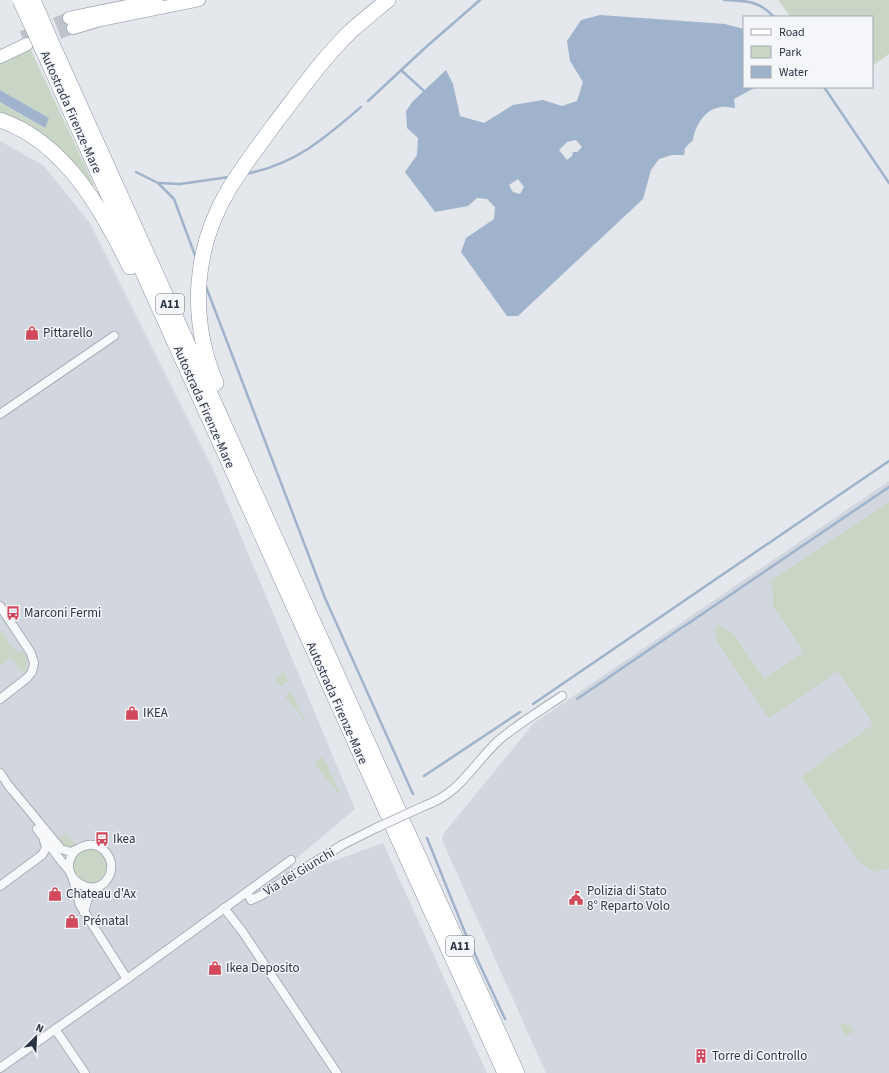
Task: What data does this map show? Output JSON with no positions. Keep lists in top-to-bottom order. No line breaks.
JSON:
{"streets":{"highway":["Autostrada Firenze-Mare","A11"],"street":["Via dei Giunchi"]},"places":{"shop":["Pittarello","IKEA","Chateau d'Ax","Prénatal","Ikea Deposito"],"bus stop":["Marconi Fermi","Ikea"],"public building":["Polizia di Stato 8° Reparto Volo"],"building":["Torre di Controllo"]},"legend":["Road","Park","Water"],"north":"top right"}
